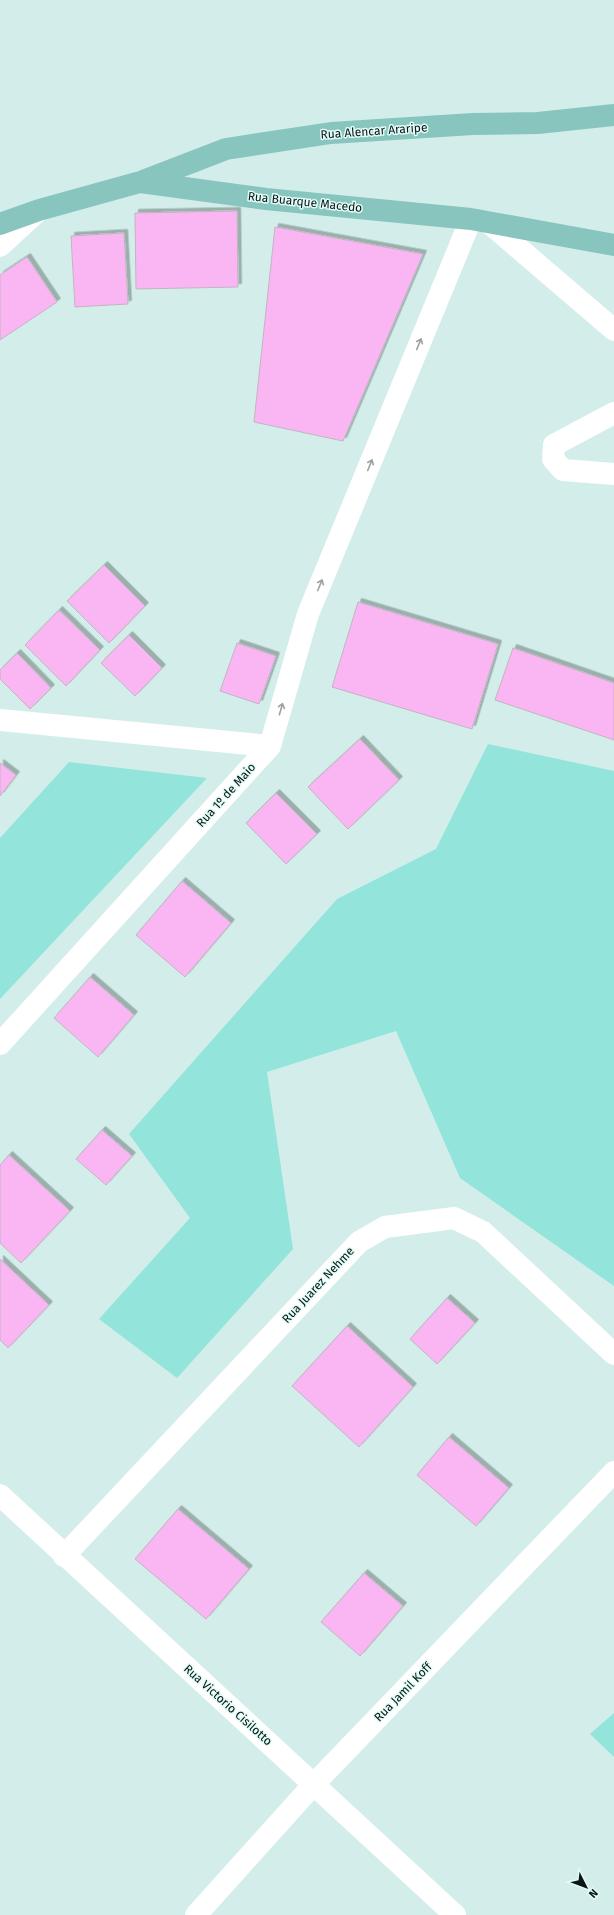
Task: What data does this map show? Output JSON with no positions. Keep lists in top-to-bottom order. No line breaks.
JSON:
{"streets":{"main road":["Rua Alencar Araripe","Rua Buarque Macedo"],"street":["Rua 1º de Maio","Rua Juarez Nehme","Rua Jamil Koff","Rua Victorio Cisilotto"]},"crossings":[["Rua Alencar Araripe","Rua Buarque Macedo"],["Rua Juarez Nehme","Rua Victorio Cisilotto"],["Rua Jamil Koff","Rua Victorio Cisilotto"]],"north":"bottom right"}
